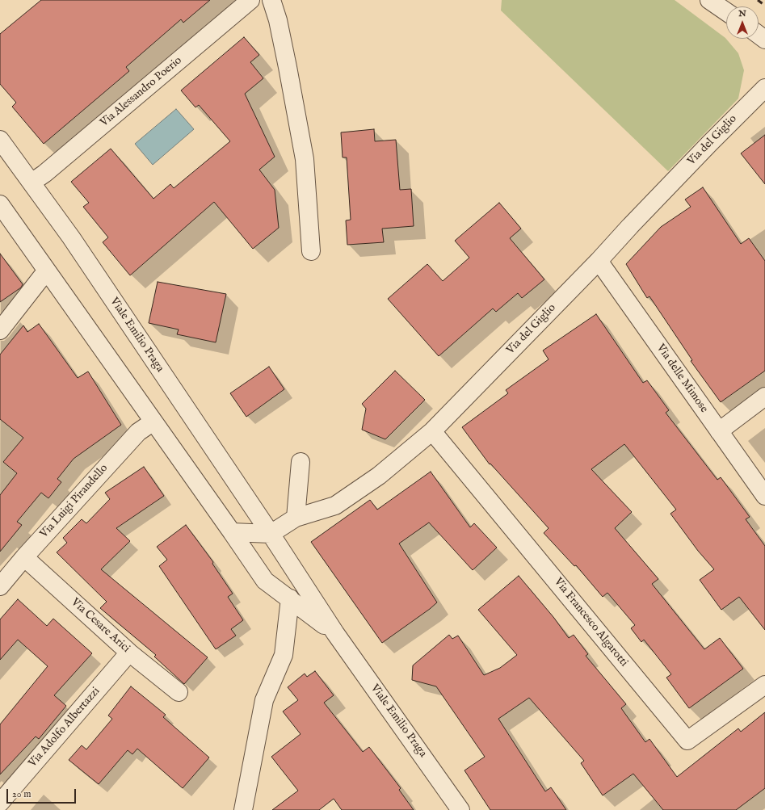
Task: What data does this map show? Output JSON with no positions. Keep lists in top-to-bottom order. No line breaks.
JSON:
{"streets":{"street":["Via Alessandro Poerio","Via del Giglio","Viale Emilio Praga","Via delle Mimose","Via Luigi Pirandello","Via Francesco Algarotti","Via Cesare Arici","Via Adolfo Albertazzi"]},"crossings":[["Via Alessandro Poerio","Viale Emilio Praga"],["Via del Giglio","Viale Emilio Praga"],["Via del Giglio","Via delle Mimose"],["Via del Giglio","Via Francesco Algarotti"],["Viale Emilio Praga","Via Luigi Pirandello"],["Via Luigi Pirandello","Via Cesare Arici"],["Via Cesare Arici","Via Adolfo Albertazzi"]],"scale_bar":"20 m","north":"top"}
